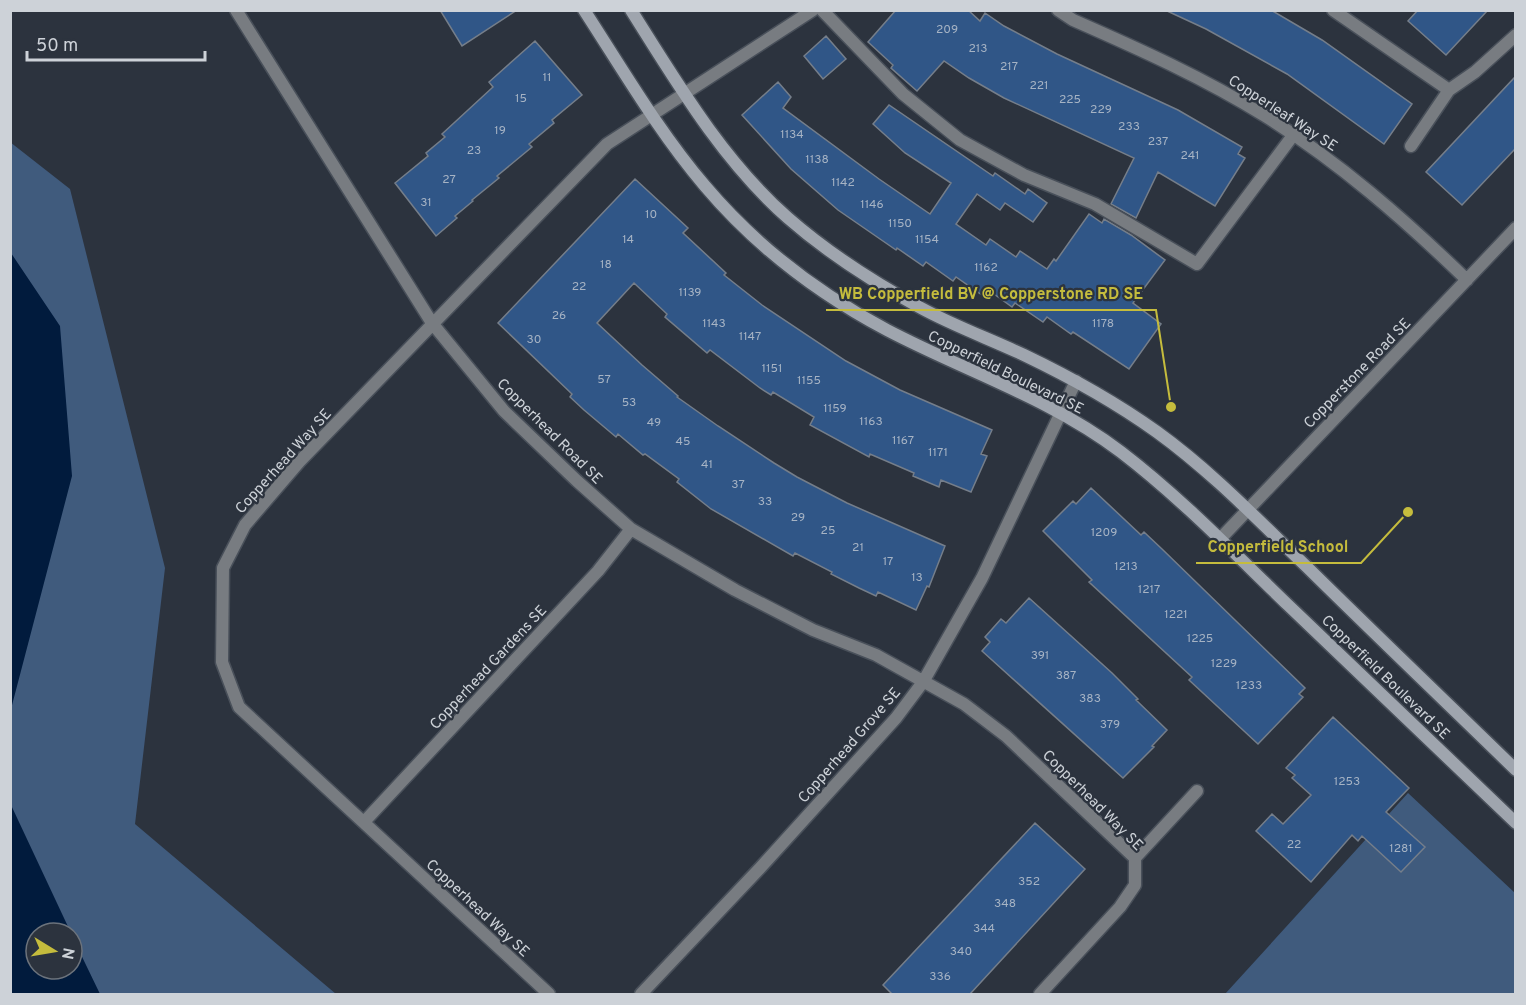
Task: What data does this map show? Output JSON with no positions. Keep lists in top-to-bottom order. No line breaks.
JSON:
{"streets":{"street":["Copperleaf Way SE","Copperfield Boulevard SE","Copperstone Road SE","Copperhead Road SE","Copperhead Way SE","Copperhead Gardens SE","Copperhead Grove SE"]},"crossings":[["Copperleaf Way SE","Copperstone Road SE"],["Copperfield Boulevard SE","Copperstone Road SE"],["Copperfield Boulevard SE","Copperhead Way SE"],["Copperfield Boulevard SE","Copperhead Grove SE"],["Copperhead Road SE","Copperhead Way SE"],["Copperhead Road SE","Copperhead Gardens SE"],["Copperhead Road SE","Copperhead Grove SE"],["Copperhead Way SE","Copperhead Gardens SE"],["Copperhead Way SE","Copperhead Grove SE"]],"places":["WB Copperfield BV @ Copperstone RD SE","Copperfield School"],"house_numbers":["209","213","217","11","221","15","225","229","233","19","1134","237","23","241","1138","27","1142","31","1146","10","1150","14","1154","18","1162","22","1139","26","1143","1178","1147","30","1151","57","1155","53","1159","1163","49","1167","45","1171","41","37","33","29","25","1209","21","17","1213","13","1217","1221","1225","391","1229","387","1233","383","379","1253","22","1281","352","348","344","340","336"],"scale_bar":"50 m","north":"right"}
